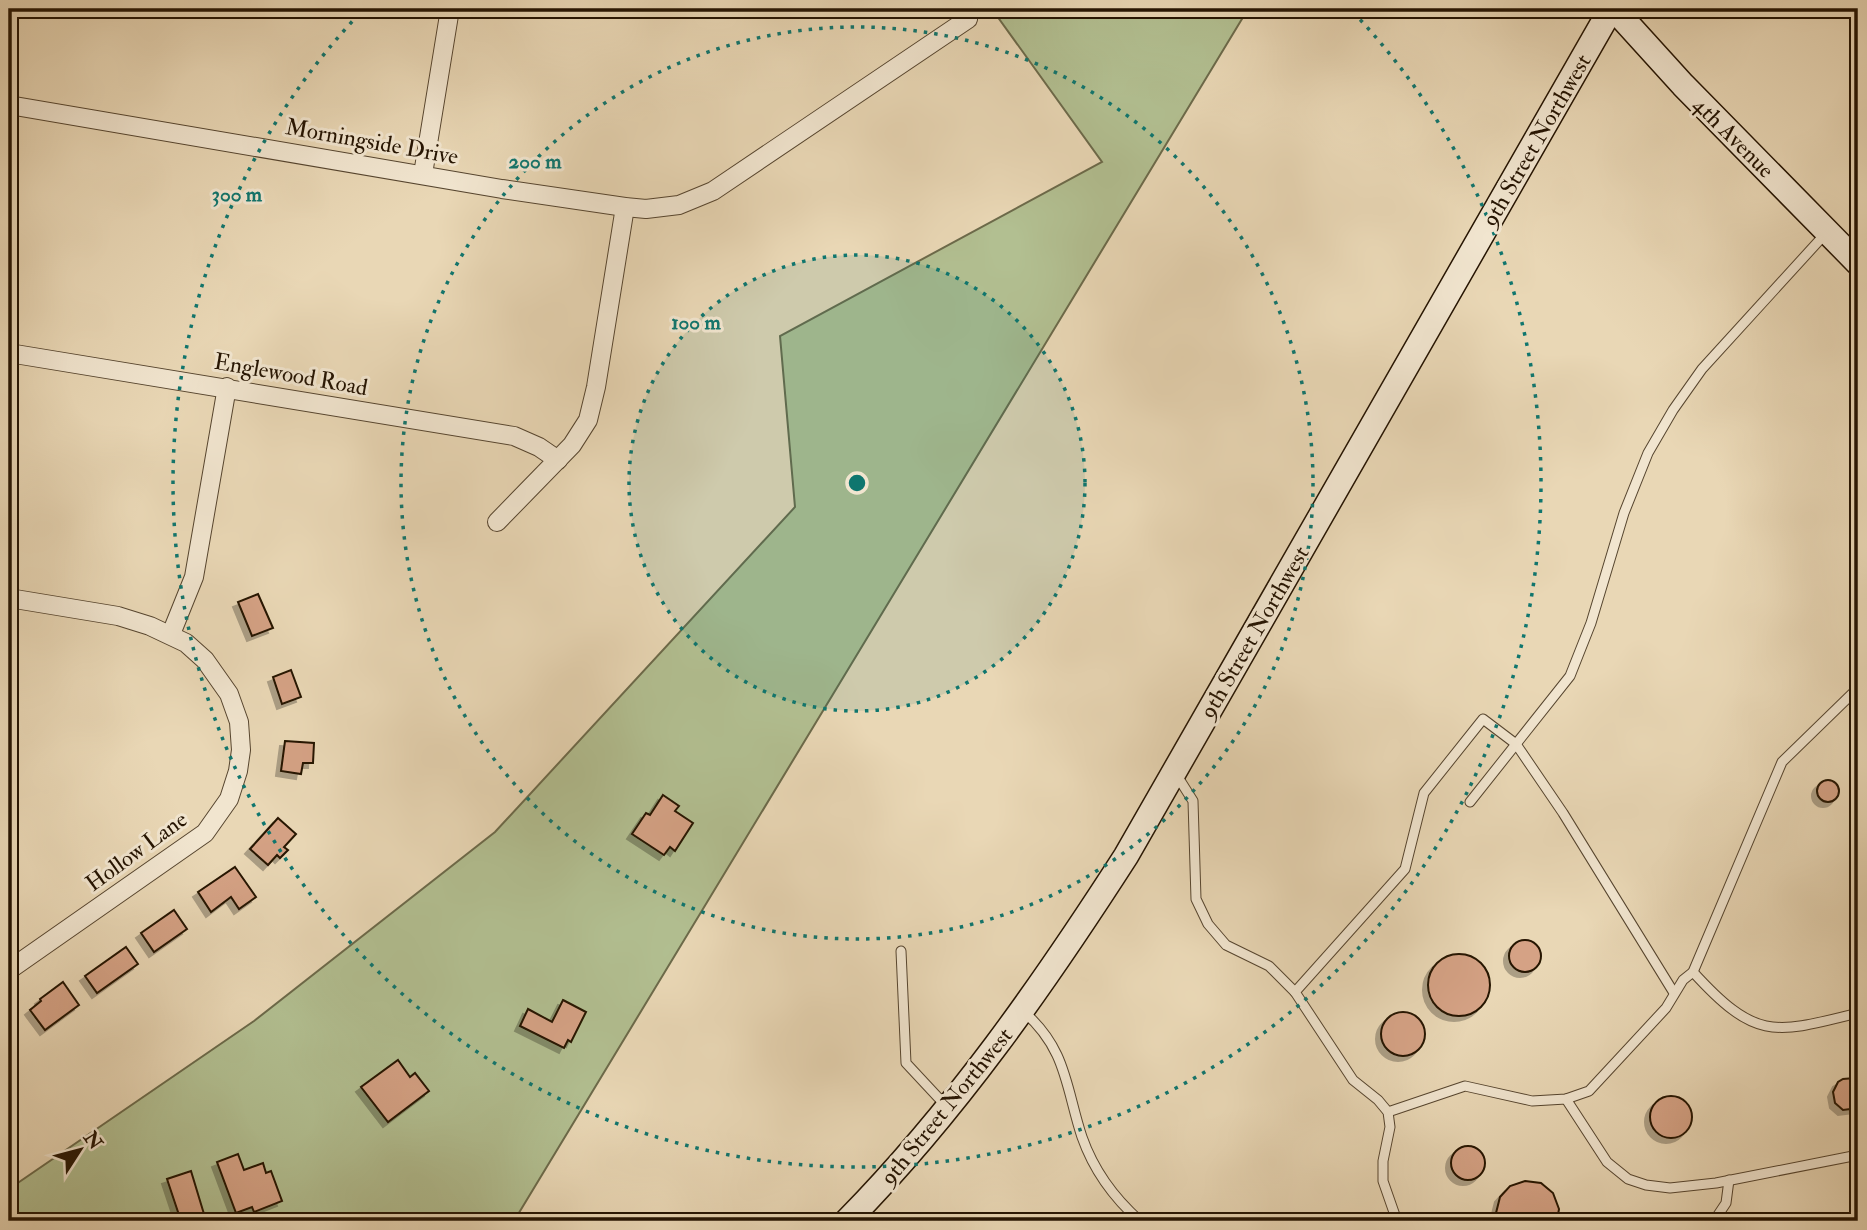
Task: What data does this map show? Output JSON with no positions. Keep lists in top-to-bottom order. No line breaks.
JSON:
{"streets":{"street":["4th Avenue","9th Street Northwest","Morningside Drive","Englewood Road","Hollow Lane"]},"crossings":[["4th Avenue","9th Street Northwest"]],"north":"top right","rings":["200 m","300 m","100 m"]}
